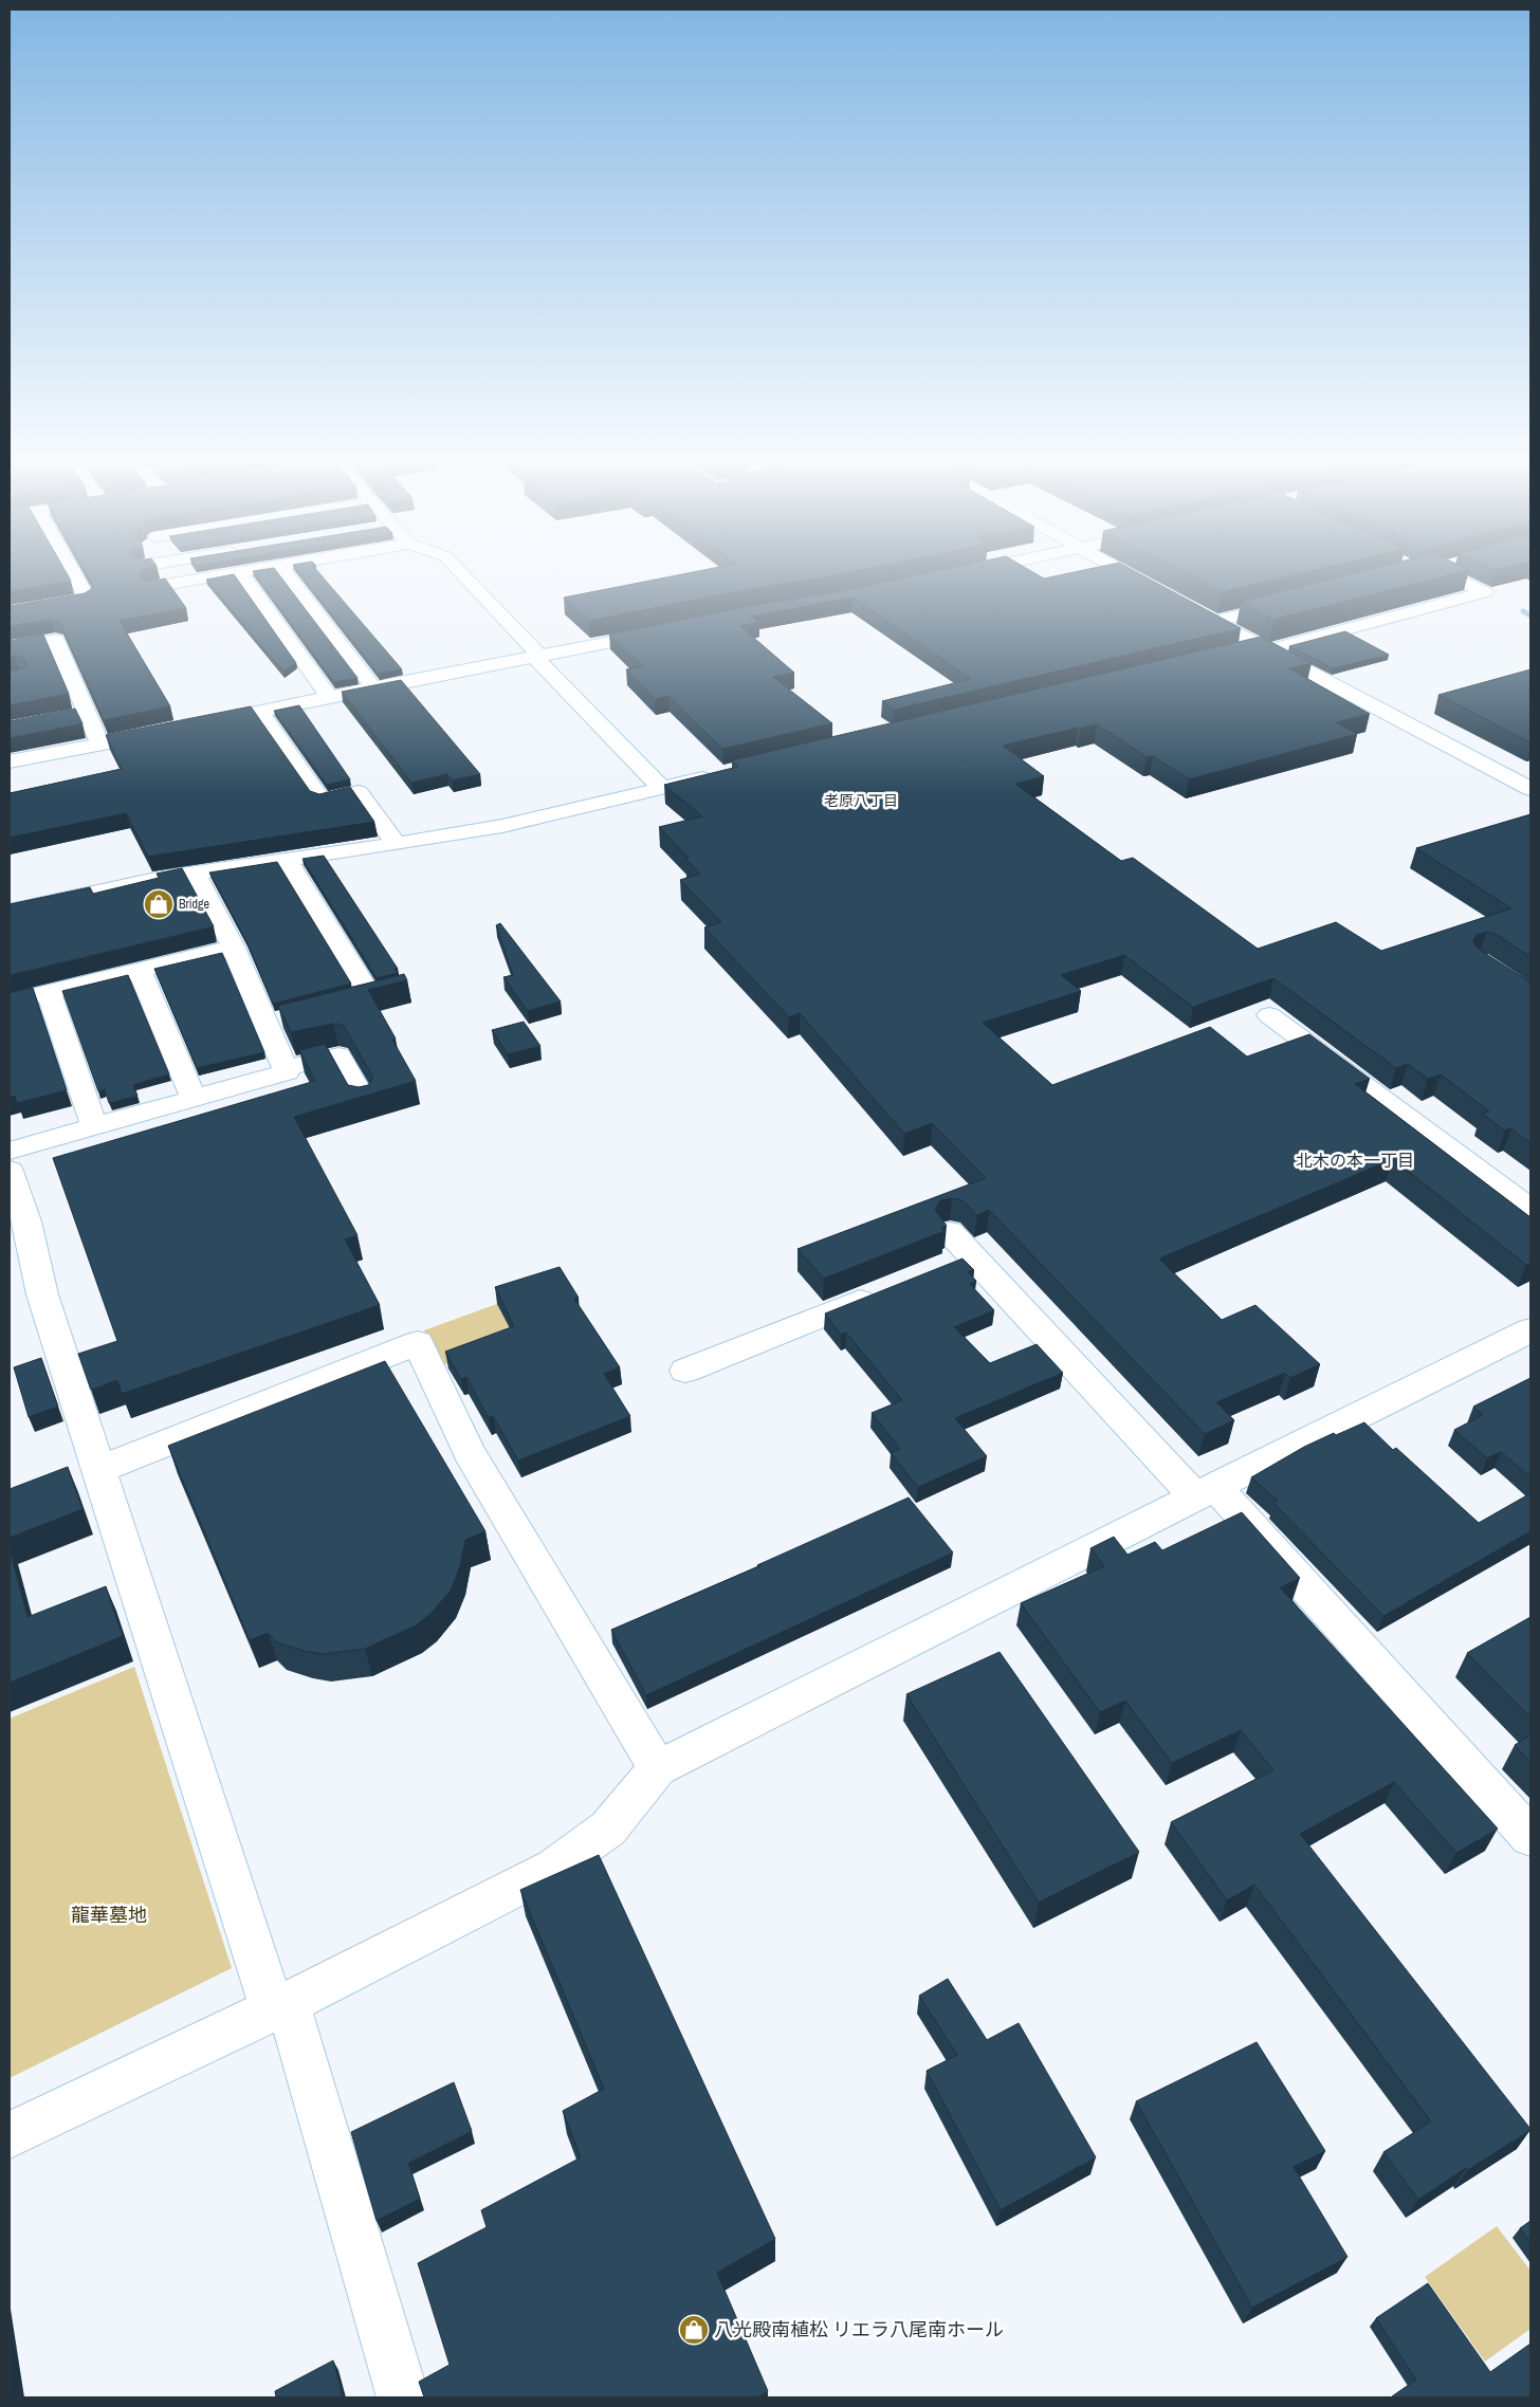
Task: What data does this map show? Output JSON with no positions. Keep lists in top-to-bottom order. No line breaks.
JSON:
{"districts":["老原八丁目","北木の本一丁目"],"parks":["龍華墓地"],"places":{"shop":["Bridge","八光殿南植松 リエラ八尾南ホール"]}}
